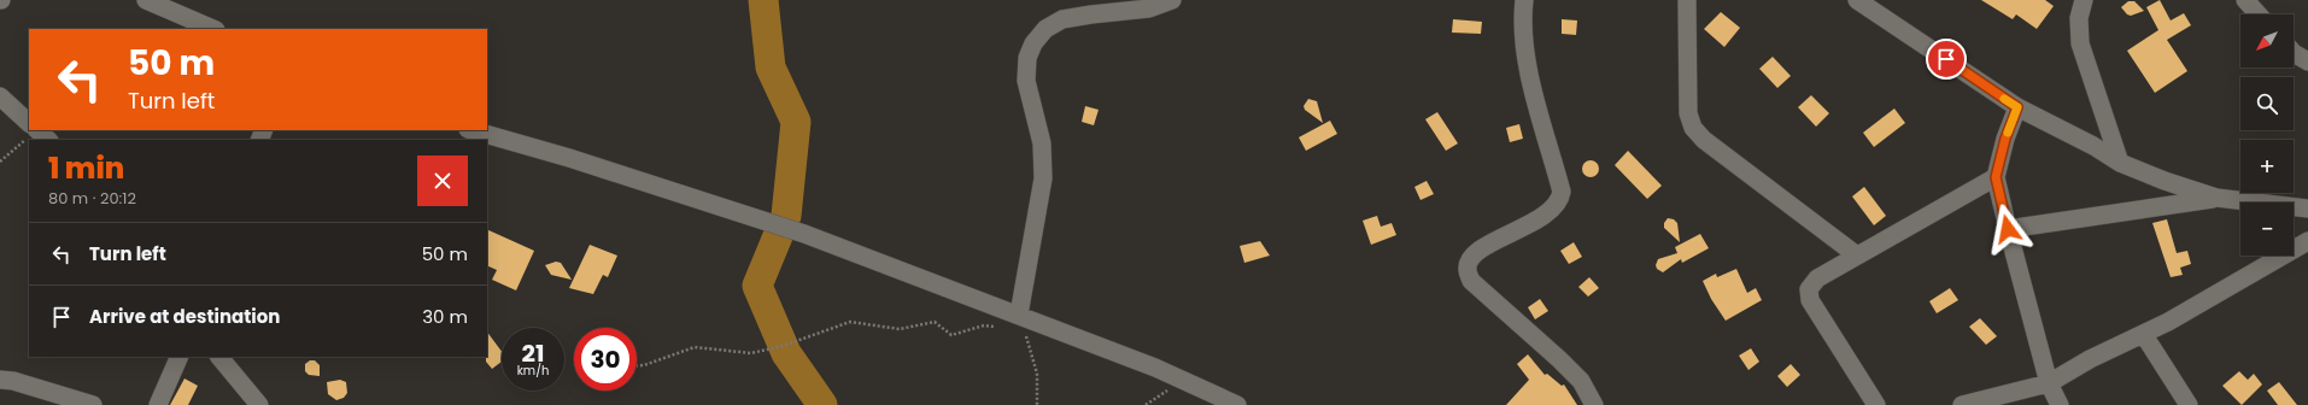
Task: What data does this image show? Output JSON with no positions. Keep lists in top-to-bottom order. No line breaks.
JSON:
{"north":"bottom left","page":{"map_buttons":["+","−"],"turn":["50 m","Turn left"],"heading":["1 min","80 m · 20:12"],"list":[{"name":"Turn left","value":"50 m"},{"name":"Arrive at destination","value":"30 m"}],"speed":"21 km/h","limit":"30"}}
